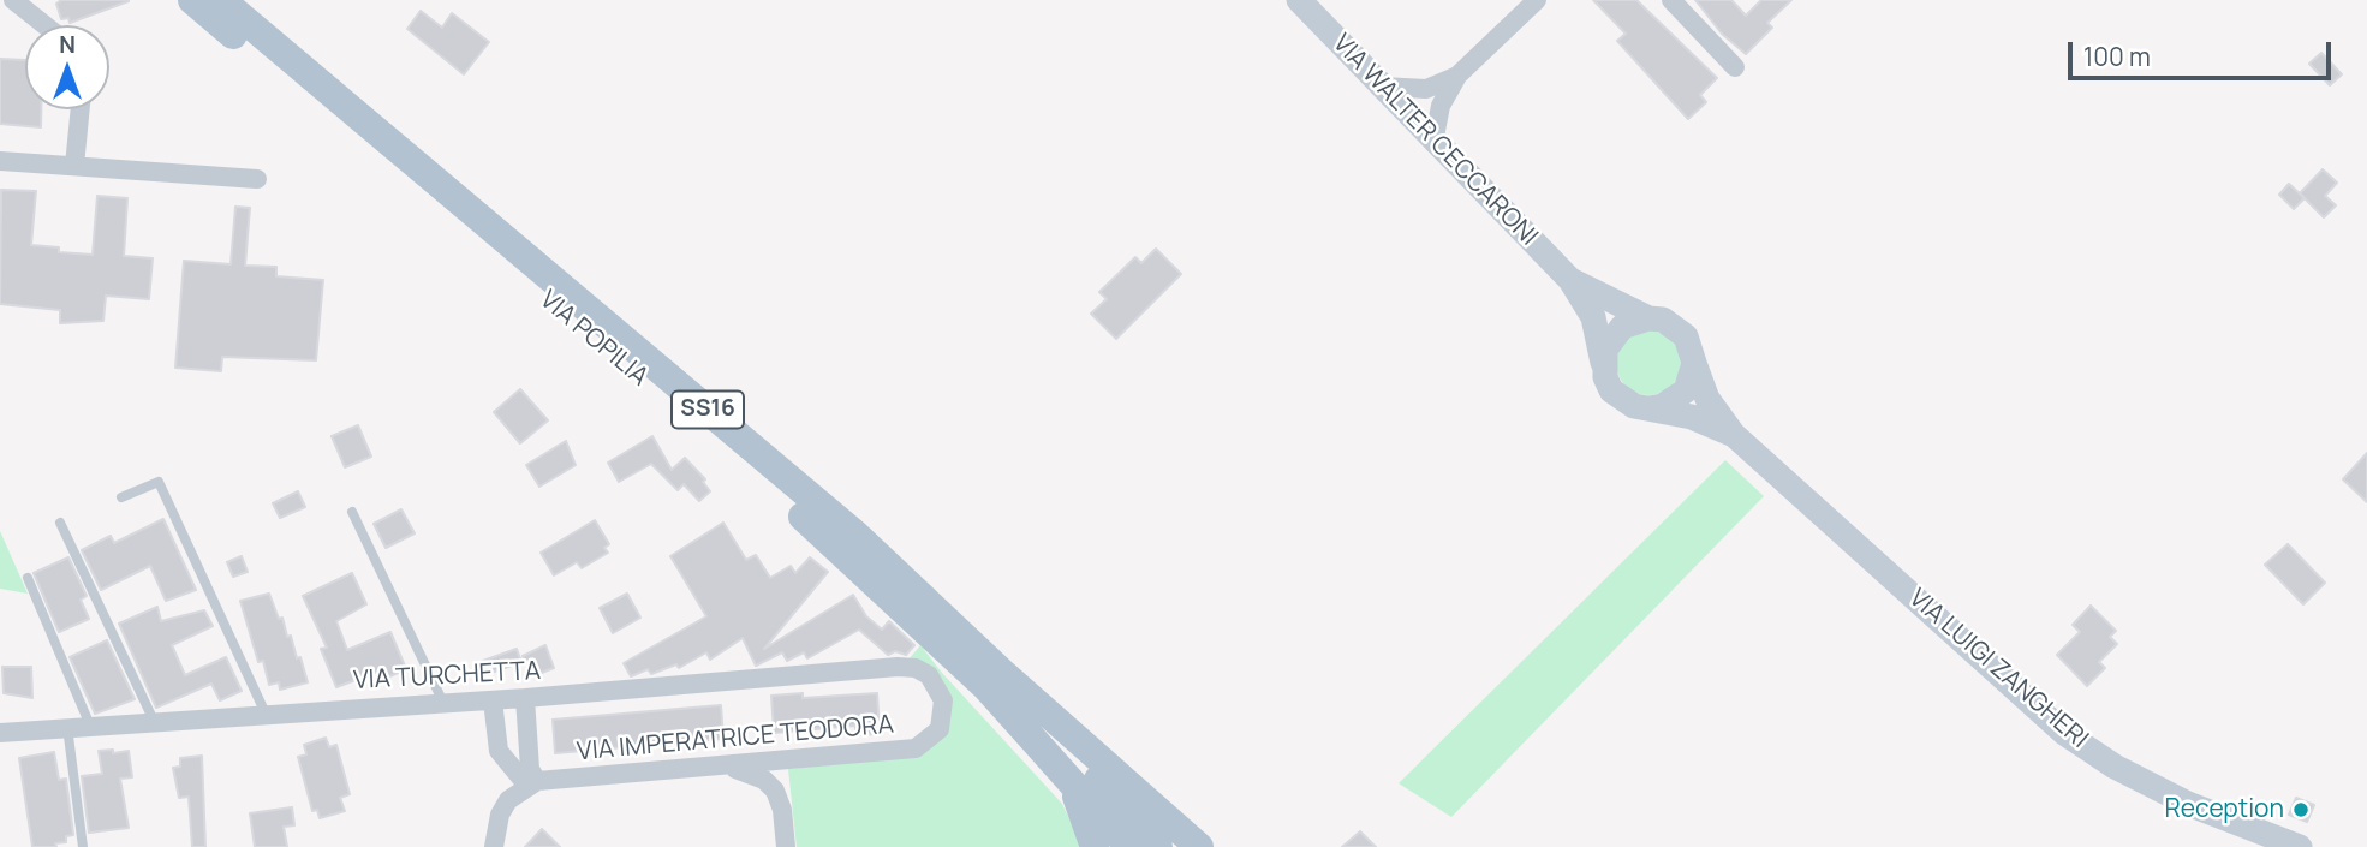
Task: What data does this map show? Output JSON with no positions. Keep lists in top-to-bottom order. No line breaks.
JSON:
{"streets":{"main road":["VIA POPILIA","SS16"],"street":["VIA WALTER CECCARONI","VIA LUIGI ZANGHERI","VIA TURCHETTA","VIA IMPERATRICE TEODORA"]},"crossings":[["VIA WALTER CECCARONI","VIA LUIGI ZANGHERI"],["VIA POPILIA","SS16"],["VIA TURCHETTA","VIA IMPERATRICE TEODORA"]],"places":["Reception"],"scale_bar":"100 m","north":"top"}
